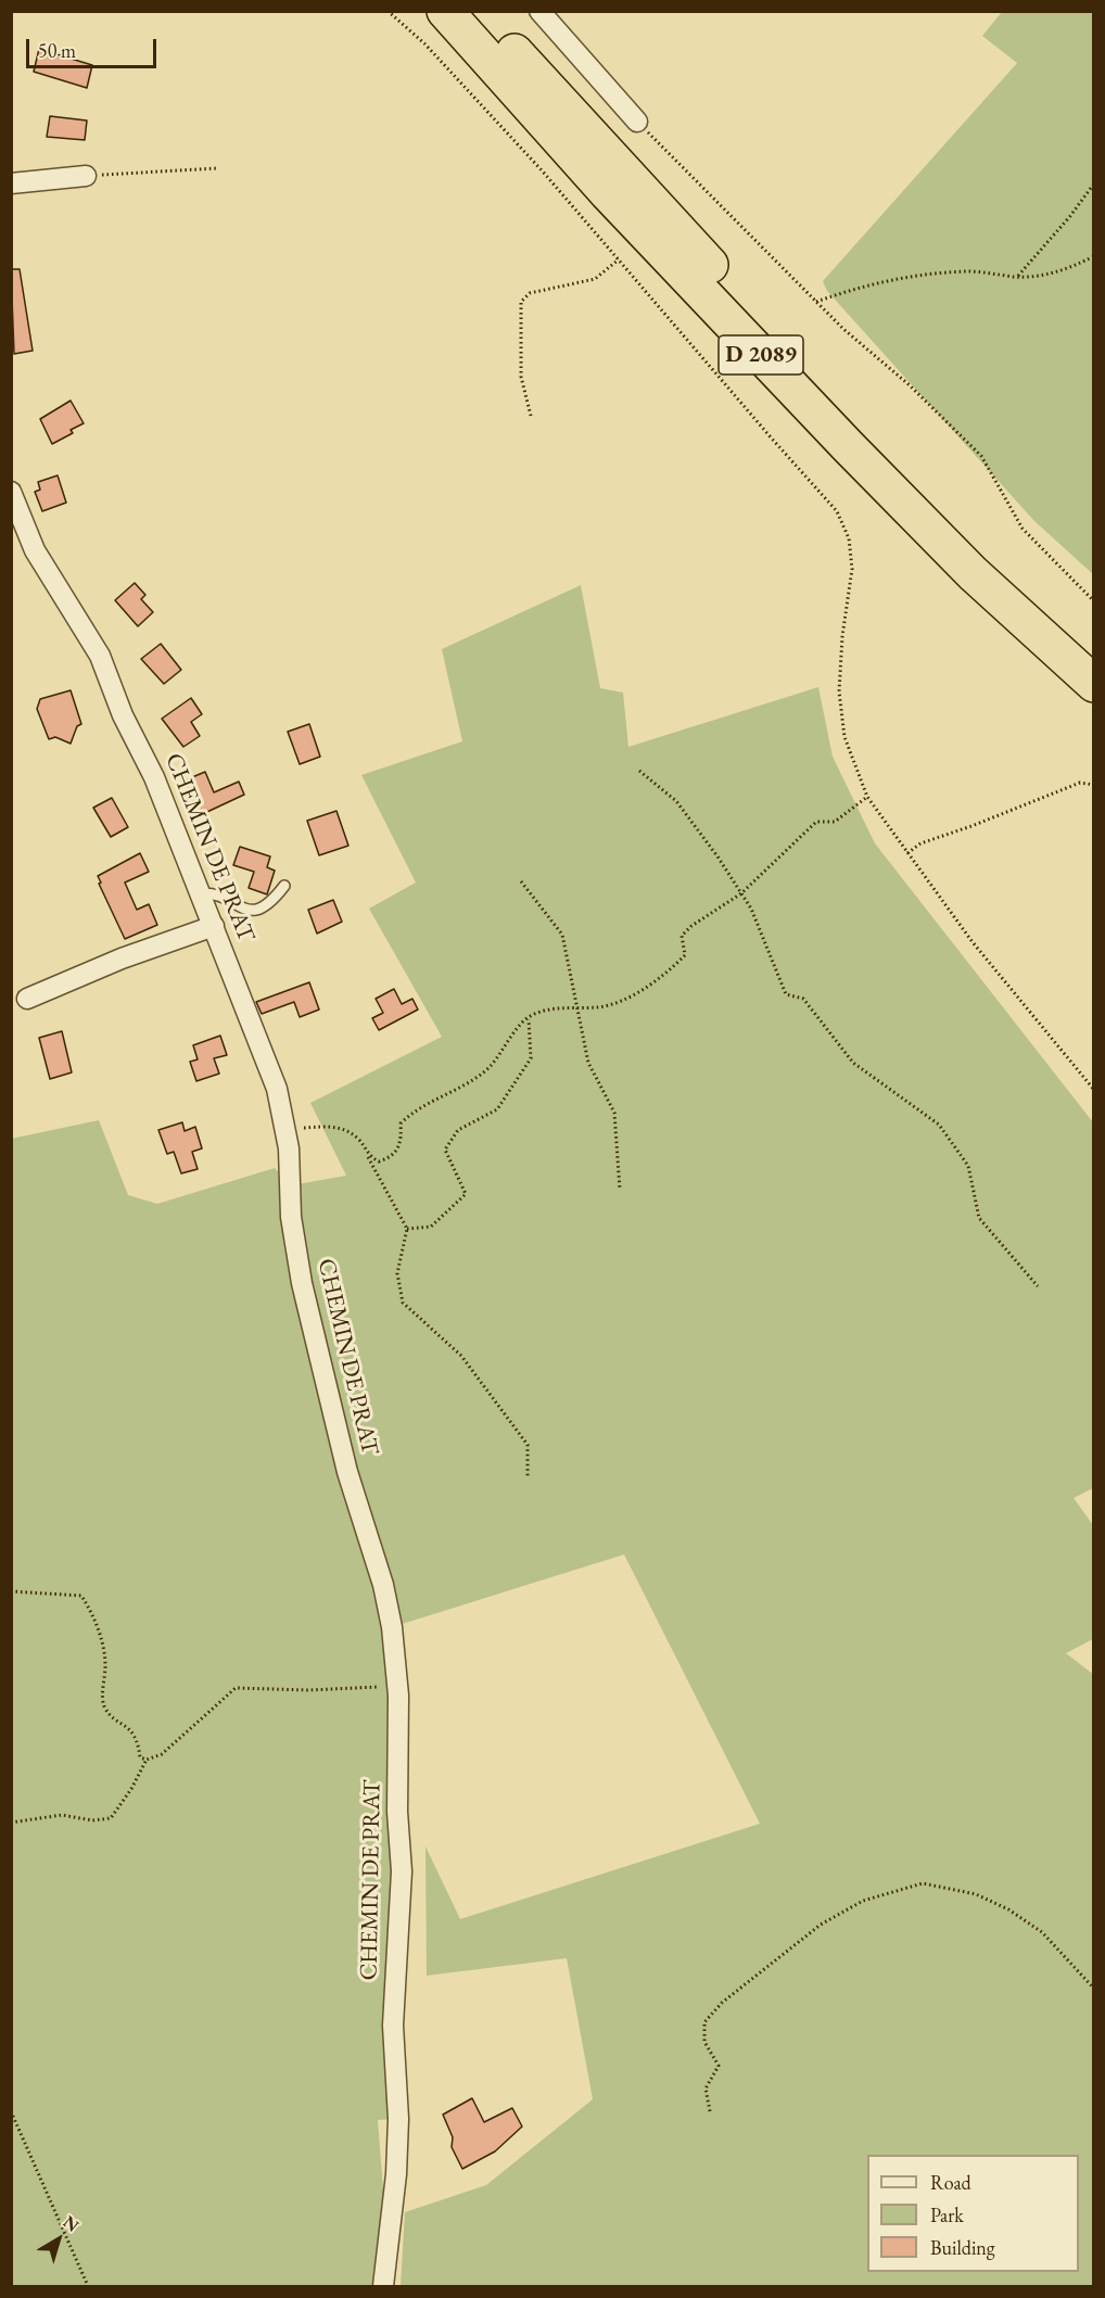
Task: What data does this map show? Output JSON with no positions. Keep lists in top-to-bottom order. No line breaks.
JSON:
{"streets":{"highway":["D 2089"],"street":["CHEMIN DE PRAT"]},"legend":["Road","Park","Building"],"scale_bar":"50 m","north":"top right"}
